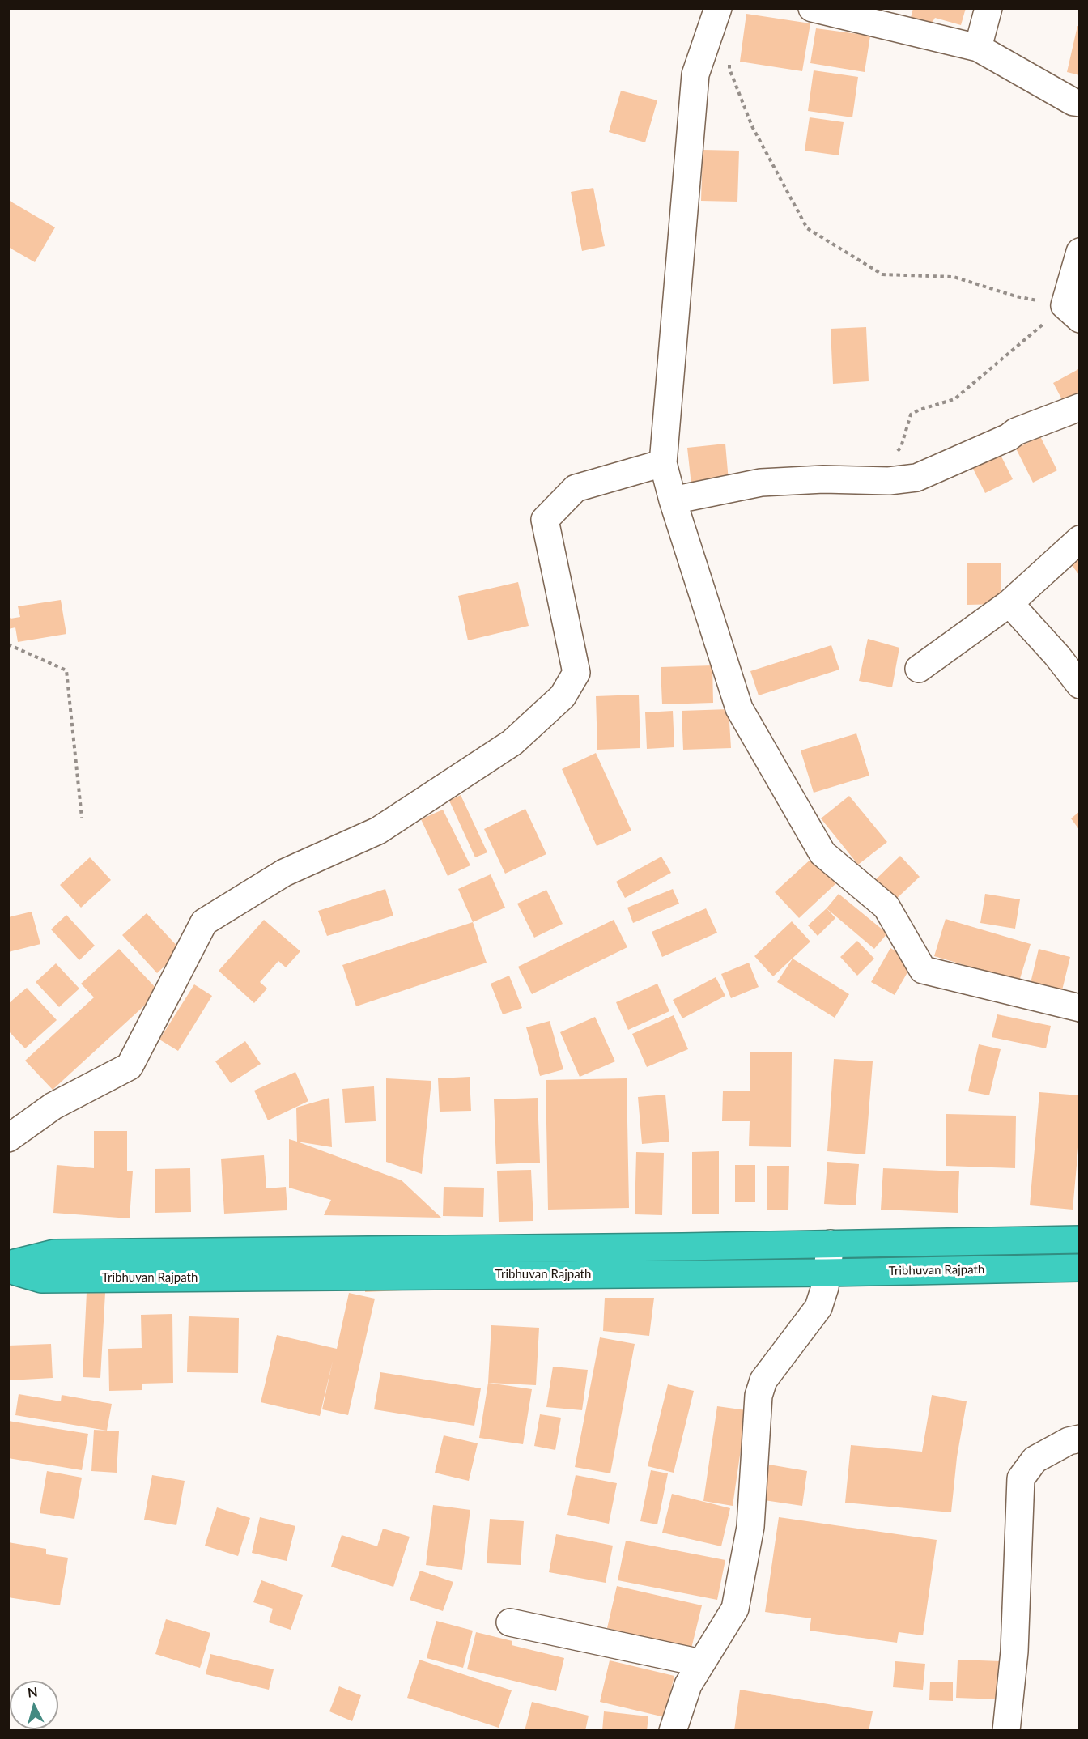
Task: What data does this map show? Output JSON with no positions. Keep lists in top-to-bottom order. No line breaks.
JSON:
{"streets":{"highway":["Tribhuvan Rajpath"]},"north":"top"}
